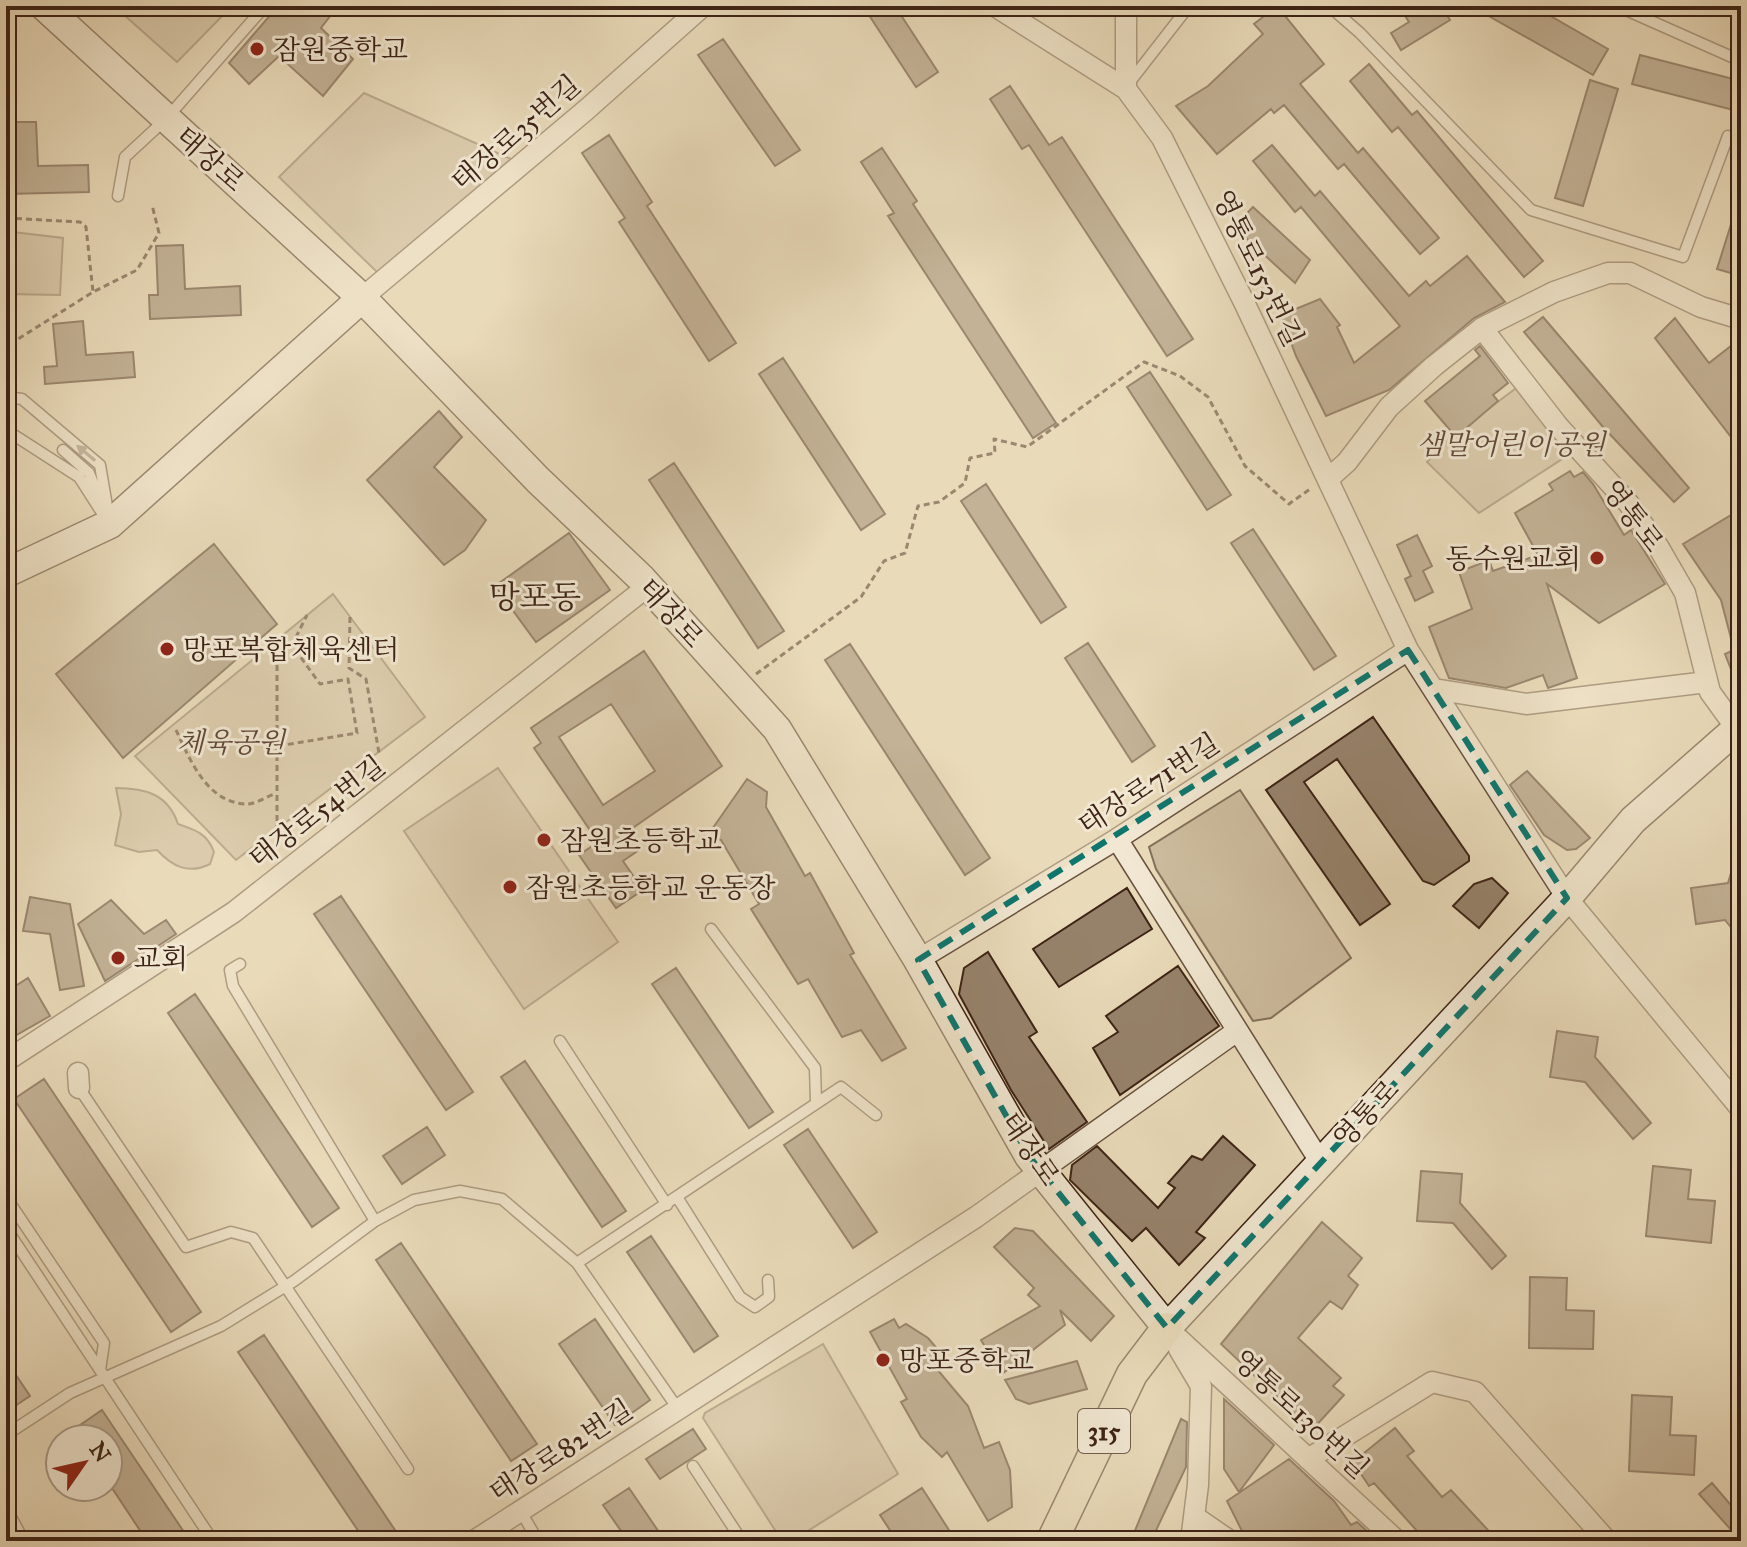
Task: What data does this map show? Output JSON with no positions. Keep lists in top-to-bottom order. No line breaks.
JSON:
{"streets":{"main road":["영통로","315"],"street":["태장로35번길","태장로","영통로153번길","태장로71번길","태장로54번길","영통로130번길","태장로82번길"]},"crossings":[["태장로35번길","태장로"],["태장로","영통로"],["태장로","태장로71번길"],["태장로","태장로54번길"],["태장로","영통로130번길"],["태장로","태장로82번길"],["영통로153번길","영통로"],["영통로153번길","태장로71번길"],["영통로","영통로130번길"]],"districts":["망포동"],"parks":["샘말어린이공원","체육공원"],"places":["잠원중학교","동수원교회","망포복합체육센터","잠원초등학교","잠원초등학교 운동장","교회","망포중학교"],"north":"top right"}
